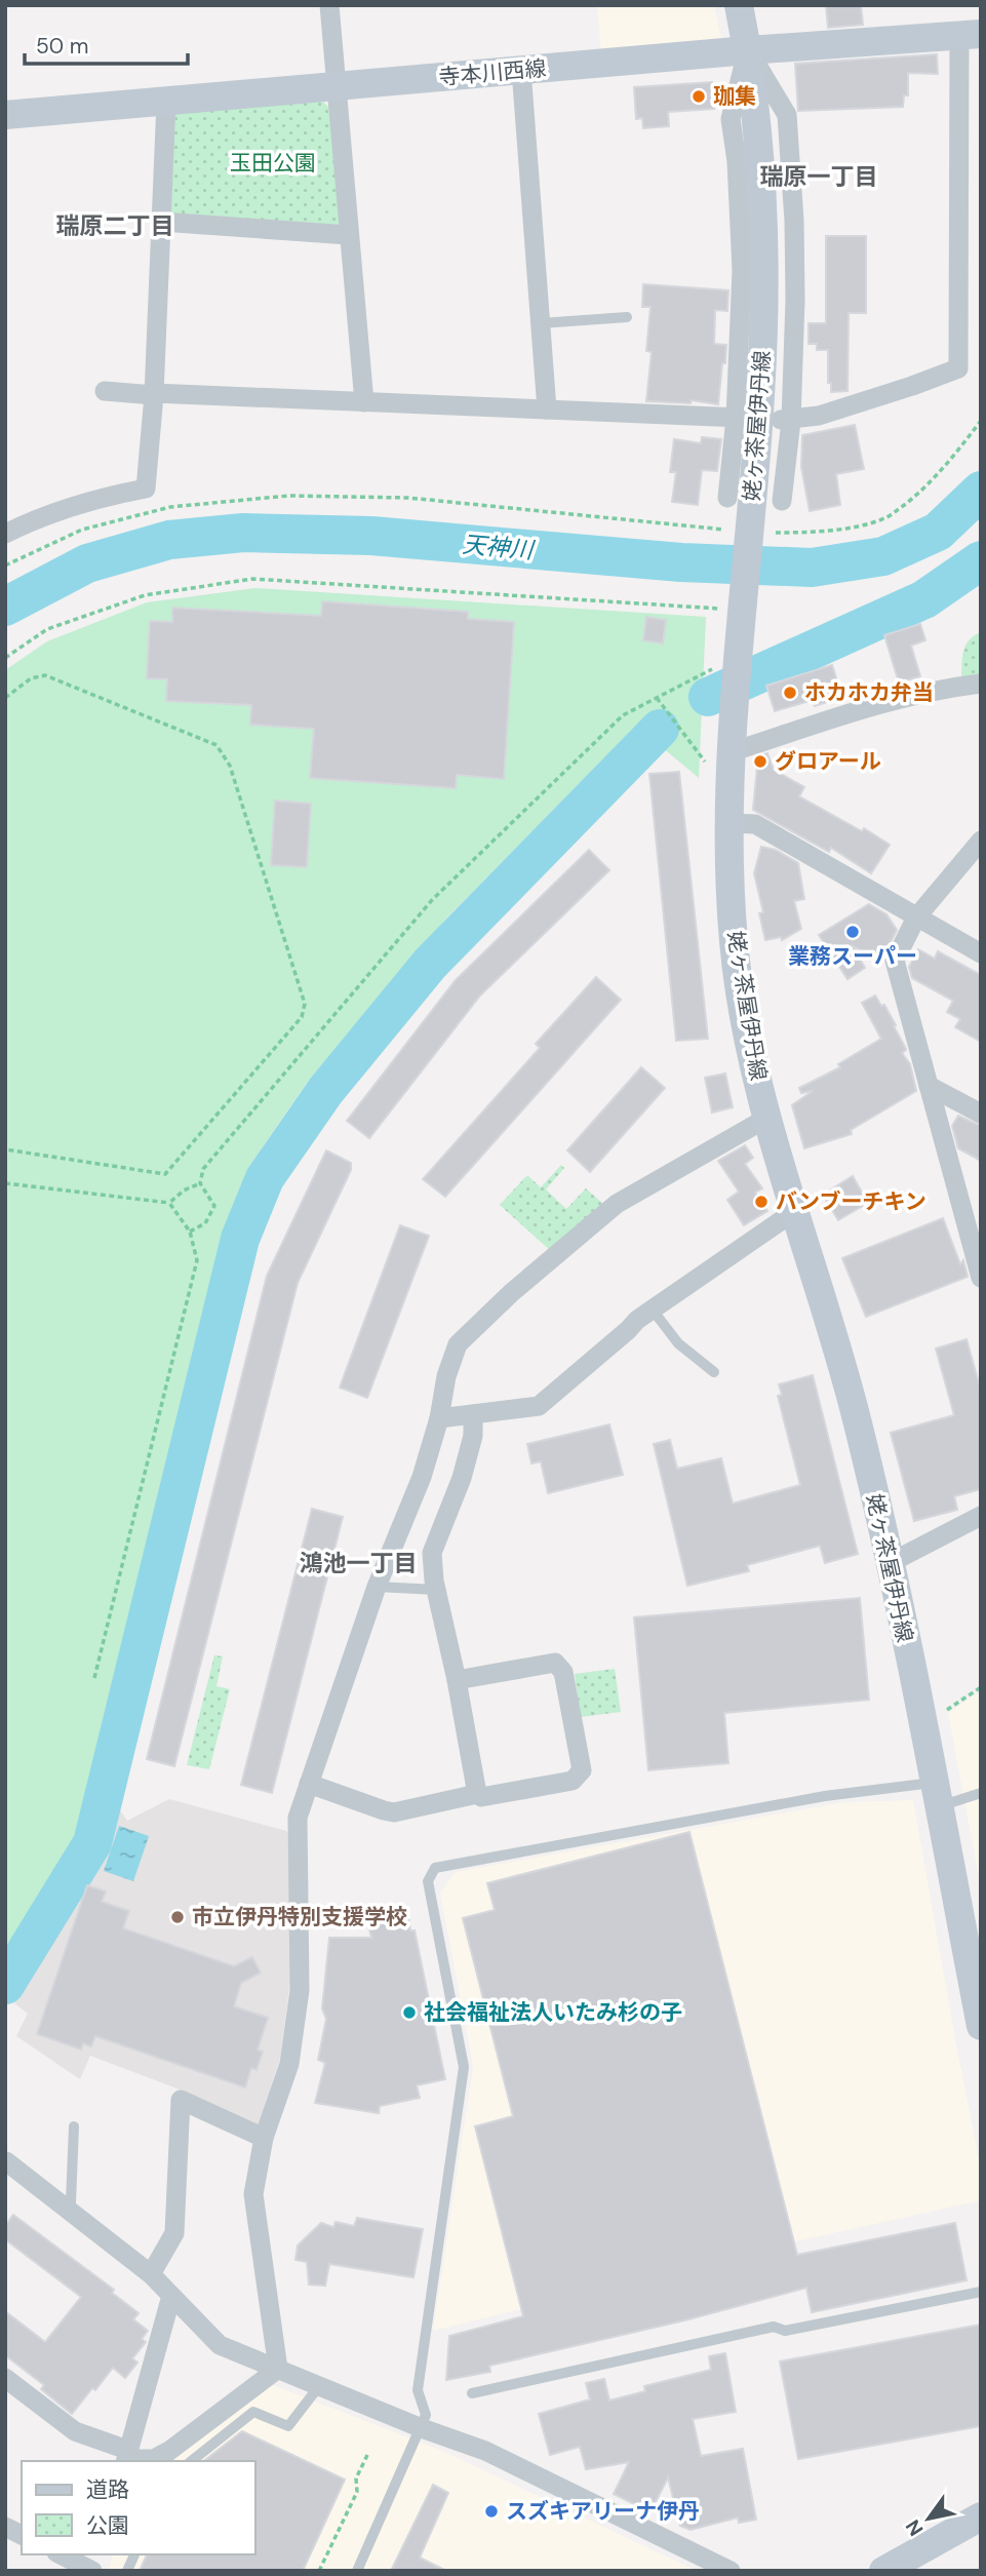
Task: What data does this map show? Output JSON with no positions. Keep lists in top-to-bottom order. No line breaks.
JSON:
{"streets":{"main road":["寺本川西線","姥ヶ茶屋伊丹線"]},"crossings":[["寺本川西線","姥ヶ茶屋伊丹線"]],"districts":["瑞原一丁目","瑞原二丁目","鴻池一丁目"],"water":["天神川"],"parks":["玉田公園"],"places":["珈集","ホカホカ弁当","グロアール","業務スーパー","バンブーチキン","市立伊丹特別支援学校","社会福祉法人いたみ杉の子","スズキアリーナ伊丹"],"legend":["道路","公園"],"scale_bar":"50 m","north":"bottom left"}
